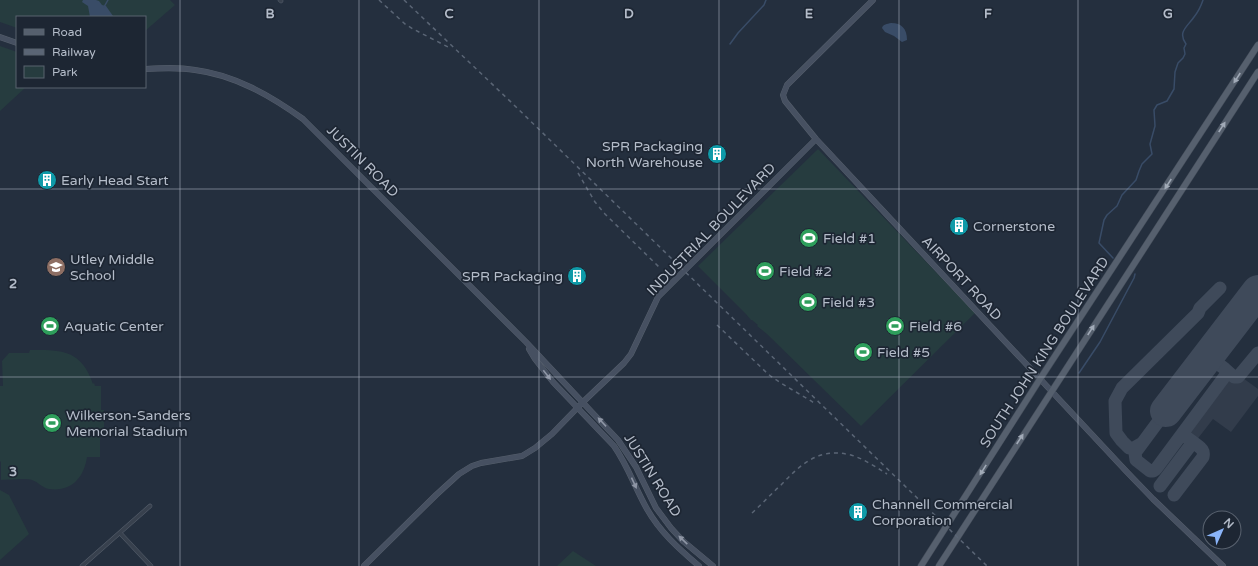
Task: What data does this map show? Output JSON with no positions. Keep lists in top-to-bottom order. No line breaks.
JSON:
{"streets":{"main road":["SOUTH JOHN KING BOULEVARD"],"street":["JUSTIN ROAD","INDUSTRIAL BOULEVARD","AIRPORT ROAD"]},"crossings":[["JUSTIN ROAD","INDUSTRIAL BOULEVARD"],["INDUSTRIAL BOULEVARD","AIRPORT ROAD"],["AIRPORT ROAD","SOUTH JOHN KING BOULEVARD"]],"places":{"building":["SPR Packaging North Warehouse","Early Head Start","Cornerstone","SPR Packaging","Channell Commercial Corporation"],"sports":["Field #1","Field #2","Field #3","Aquatic Center","Field #6","Field #5","Wilkerson-Sanders Memorial Stadium"],"school or university":["Utley Middle School"]},"legend":["Road","Railway","Park"],"north":"top right","grid":{"columns":["B","C","D","E","F","G"],"rows":["2","3"]}}
